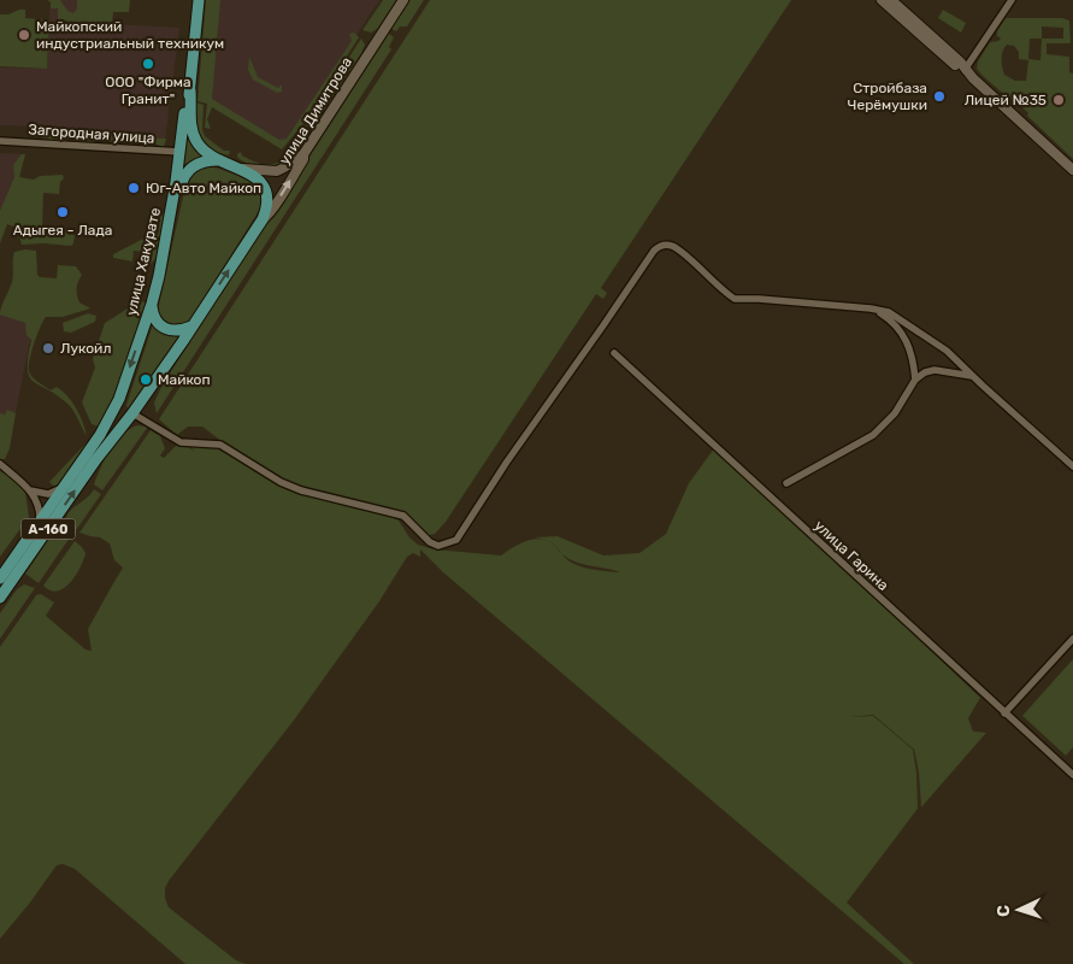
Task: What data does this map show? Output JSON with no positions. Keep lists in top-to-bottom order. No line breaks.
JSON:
{"streets":{"main road":["улица Димитрова","улица Хакурате","А-160"],"street":["Загородная улица","улица Гарина"]},"crossings":[["Загородная улица","улица Хакурате"],["улица Хакурате","А-160"]],"one_way":["улица Димитрова"],"places":["Майкопский индустриальный техникум","ООО \"Фирма Гранит\"","Стройбаза Черёмушки","Лицей №35","Юг-Авто Майкоп","Адыгея - Лада","Лукойл","Майкоп"],"north":"left"}
